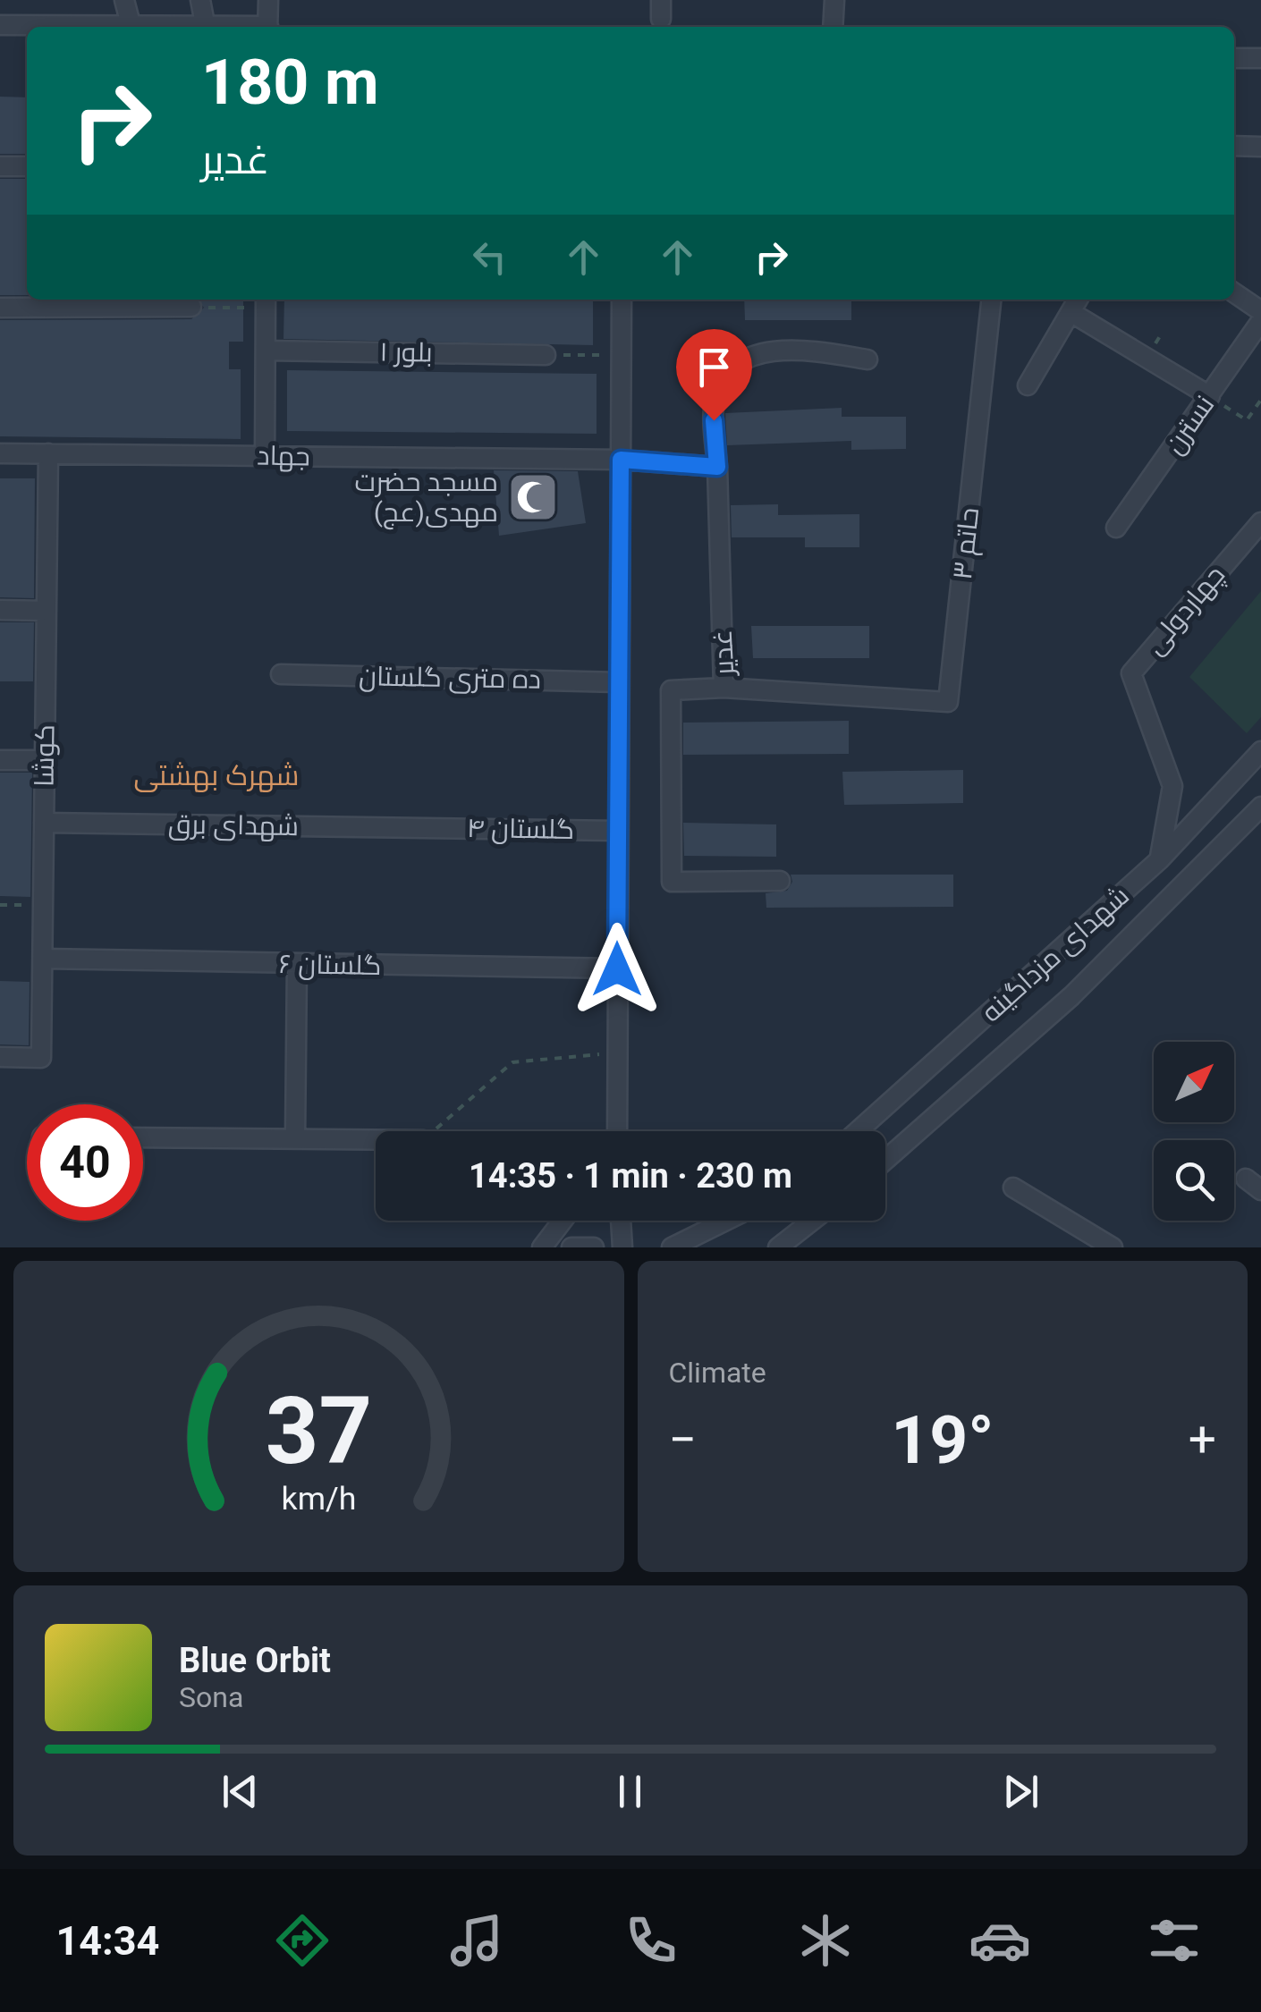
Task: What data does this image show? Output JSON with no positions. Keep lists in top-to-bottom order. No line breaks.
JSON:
{"streets":{"street":["بلور ۱","نسترن","جهاد","حاتم ۳","چهاردولی","غدیر","ده متری گلستان","کوشا","شهدای برق","گلستان ۴","شهدای مزداگینه","گلستان ۶"]},"crossings":[["جهاد","کوشا"],["حاتم ۳","غدیر"],["چهاردولی","شهدای مزداگینه"],["کوشا","شهدای برق"],["کوشا","گلستان ۶"],["شهدای برق","گلستان ۴"]],"districts":["شهرک بهشتی"],"places":{"mosque":["مسجد حضرت مهدی(عج)"]},"north":"top right","page":{"turn":["180 m","غدیر"],"limit":"40","trip":"14:35 · 1 min · 230 m","tile":"Climate","heat":["−","19°","+"],"song":["Blue Orbit","Sona"],"tabs":"14:34","gauge":["37","km/h"]}}
